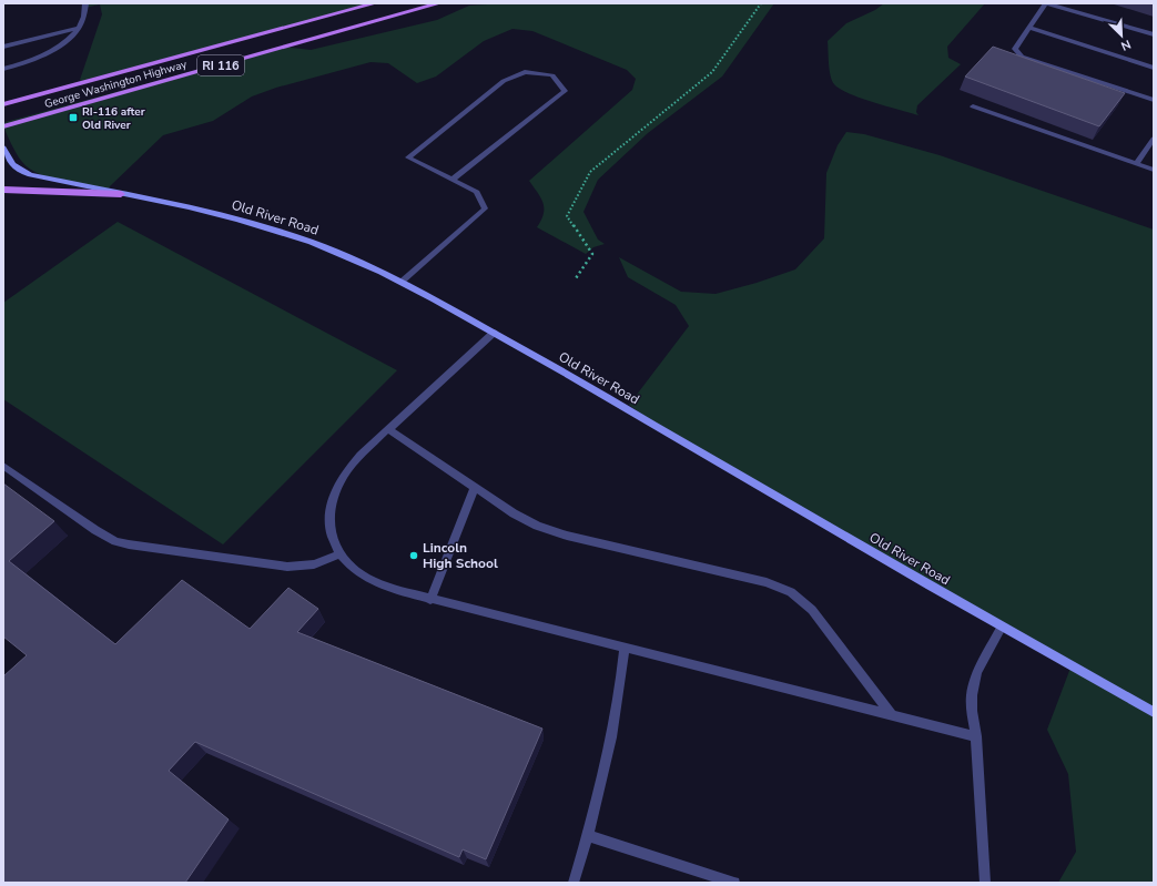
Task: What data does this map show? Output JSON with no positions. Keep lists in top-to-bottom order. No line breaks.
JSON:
{"streets":{"main road":["RI 116","George Washington Highway","Old River Road"]},"places":{"transit":["RI-116 after Old River"],"other":["Lincoln High School"]},"north":"bottom right"}
